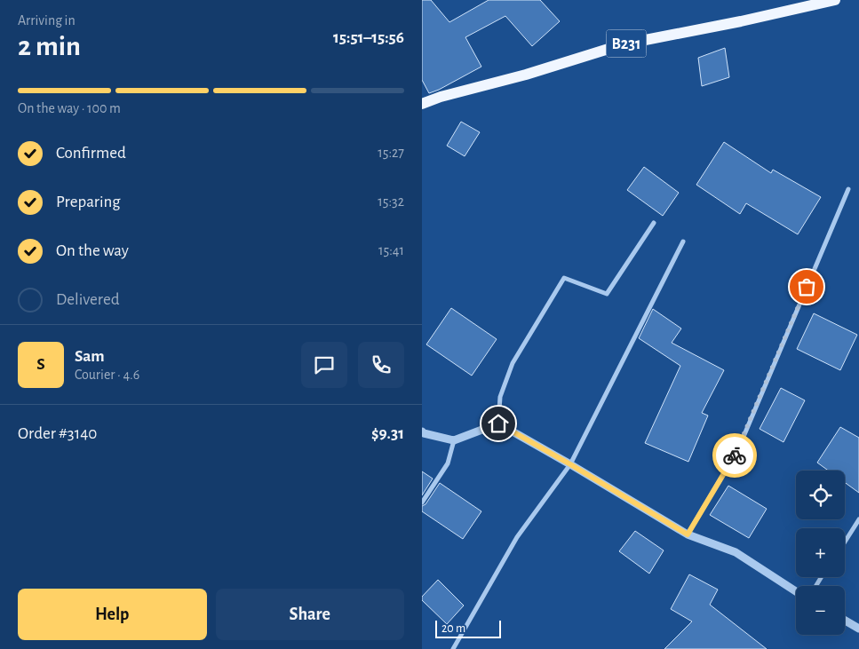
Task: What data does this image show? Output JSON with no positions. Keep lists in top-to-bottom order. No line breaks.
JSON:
{"streets":{"main road":["B231"]},"scale_bar":"20 m","page":{"heading":["2 min","Arriving in","15:51–15:56"],"panel":["Sam","Courier · 4.6","Order #3140","$9.31"],"bar":"On the way · 100 m","list":[["Confirmed","15:27"],["Preparing","15:32"],["On the way","15:41"],"Delivered"],"round":"S","map_buttons":["+","−"],"buttons":["Help","Share"],"scale":"20 m"}}
